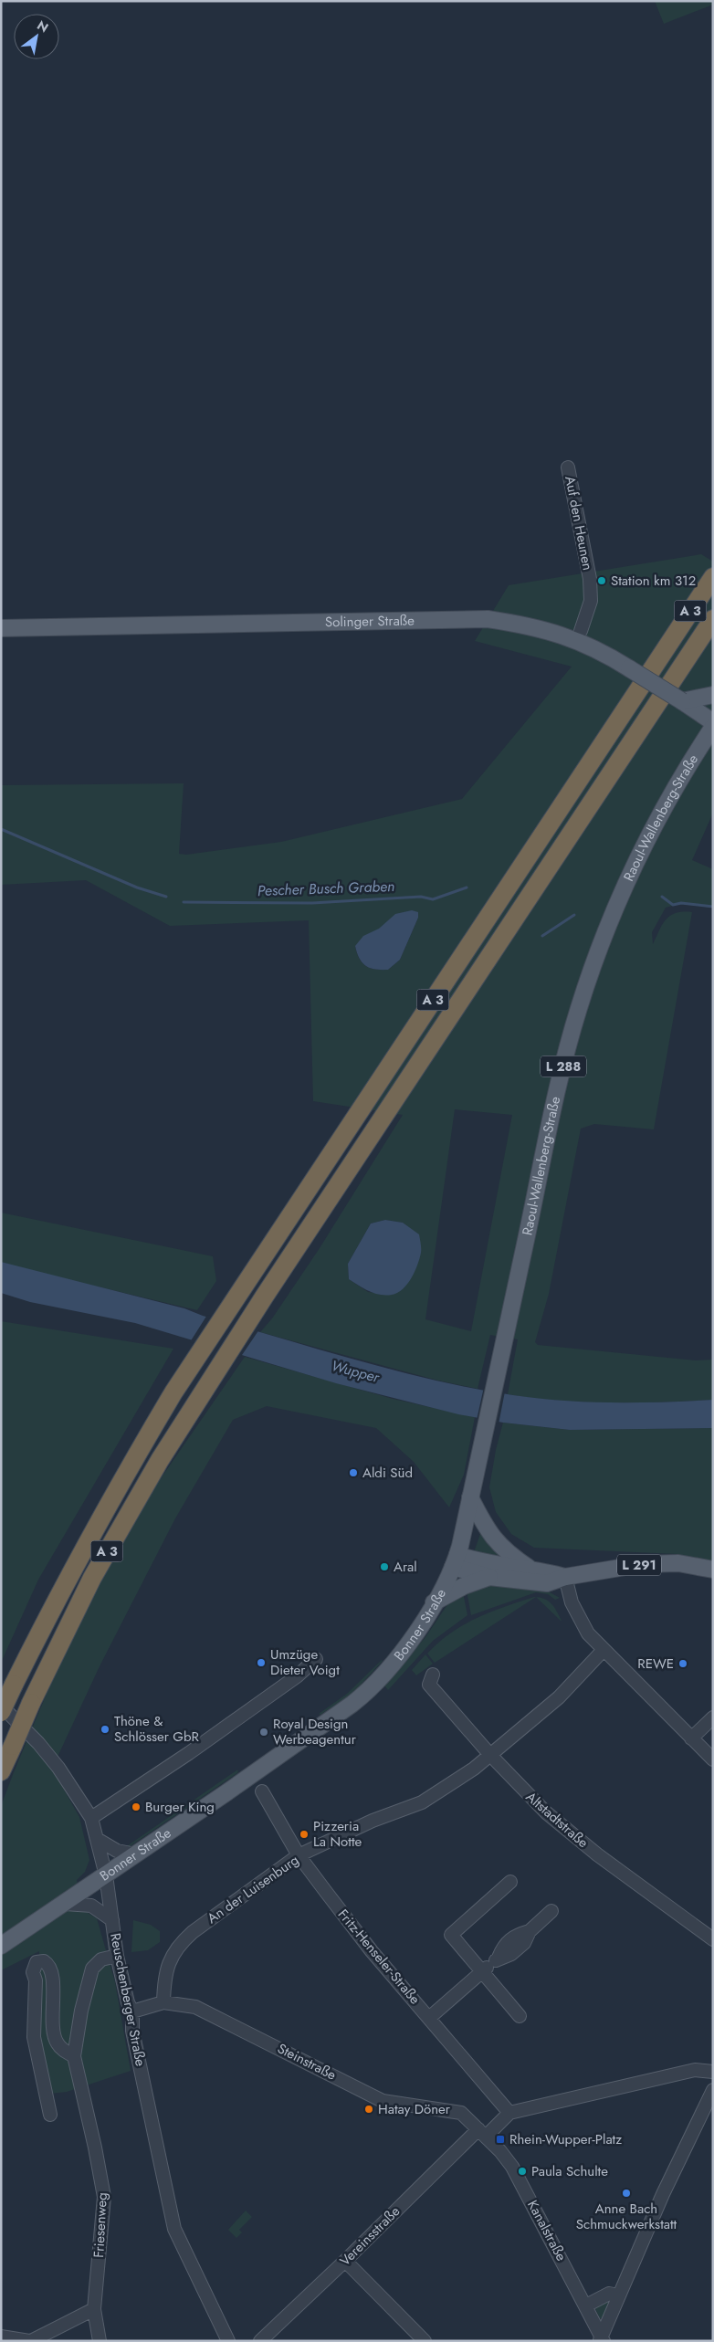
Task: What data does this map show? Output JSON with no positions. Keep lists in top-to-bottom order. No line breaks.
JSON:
{"streets":{"highway":["A 3"],"main road":["Solinger Straße","Raoul-Wallenberg-Straße","L 288","L 291","Bonner Straße"],"street":["Auf den Heunen","Altstadtstraße","An der Luisenburg","Fritz-Henseler-Straße","Reuschenberger Straße","Steinstraße","Friesenweg","Kanalstraße","Vereinsstraße"]},"crossings":[["Raoul-Wallenberg-Straße","Bonner Straße"],["L 291","Bonner Straße"],["Bonner Straße","Reuschenberger Straße"],["Altstadtstraße","An der Luisenburg"],["An der Luisenburg","Fritz-Henseler-Straße"],["An der Luisenburg","Steinstraße"],["Reuschenberger Straße","Steinstraße"],["Reuschenberger Straße","Friesenweg"],["Steinstraße","Kanalstraße"],["Steinstraße","Vereinsstraße"],["Kanalstraße","Vereinsstraße"]],"water":["Pescher Busch Graben","Wupper"],"places":{"other":["Station km 312","Aldi Süd","Aral","Umzüge Dieter Voigt","REWE","Thöne & Schlösser GbR","Royal Design Werbeagentur","Burger King","Pizzeria La Notte","Hatay Döner","Paula Schulte","Anne Bach Schmuckwerkstatt"],"transit":["Rhein-Wupper-Platz"]},"north":"top right"}
